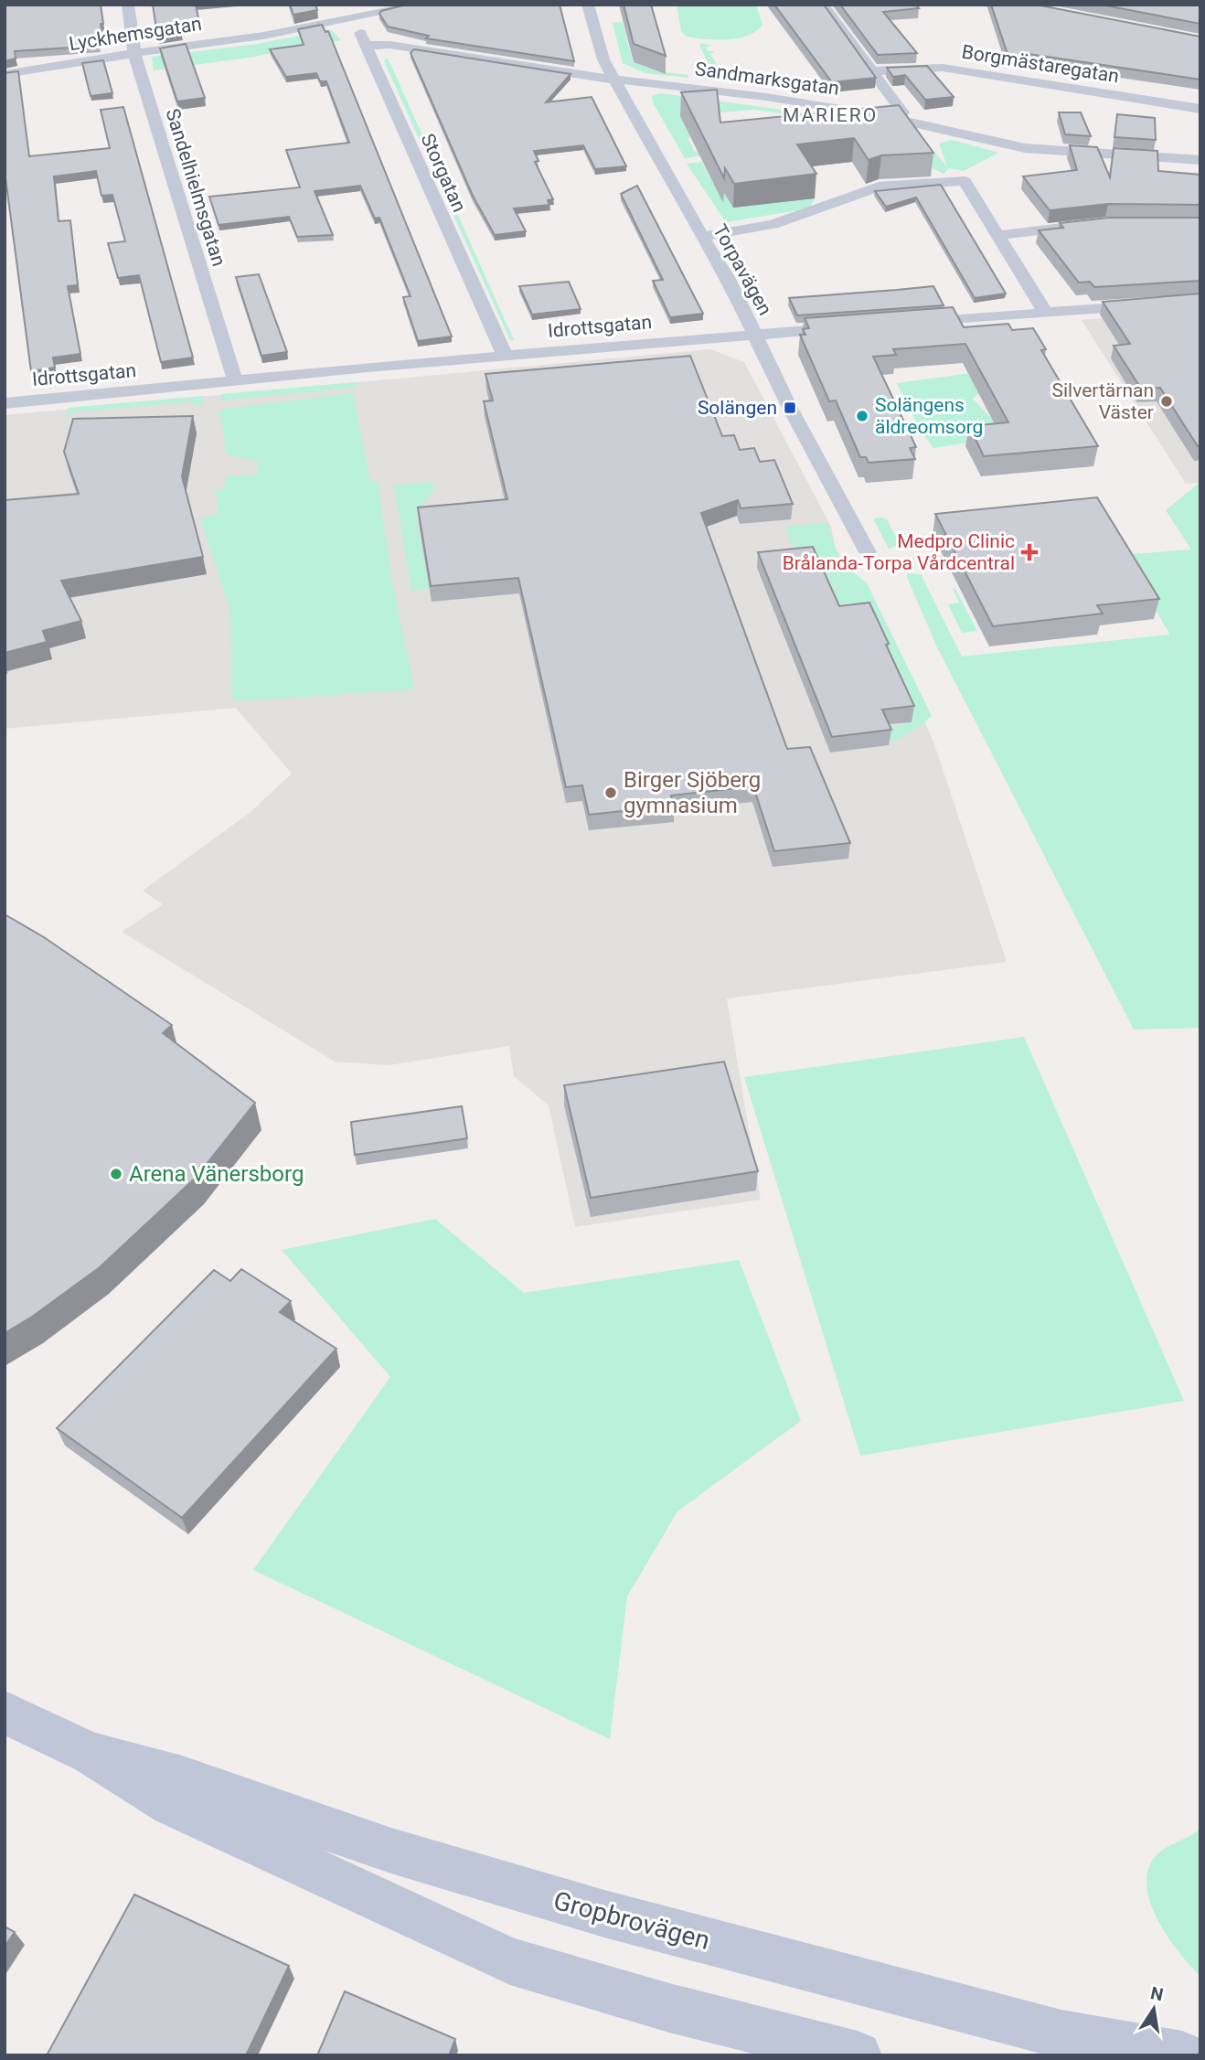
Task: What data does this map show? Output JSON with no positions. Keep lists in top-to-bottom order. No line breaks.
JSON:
{"streets":{"street":["Lyckhemsgatan","Borgmästaregatan","Sandmarksgatan","Storgatan","Sandelhielmsgatan","Torpavägen","Idrottsgatan","Gropbrovägen"]},"crossings":[["Lyckhemsgatan","Storgatan"],["Lyckhemsgatan","Sandelhielmsgatan"],["Sandmarksgatan","Storgatan"],["Sandmarksgatan","Torpavägen"],["Storgatan","Idrottsgatan"],["Sandelhielmsgatan","Idrottsgatan"],["Torpavägen","Idrottsgatan"]],"districts":["MARIERO"],"places":{"other":["Silvertärnan Väster","Solängens äldreomsorg","Birger Sjöberg gymnasium","Arena Vänersborg"],"transit":["Solängen"],"health":["Medpro Clinic Brålanda-Torpa Vårdcentral"]},"north":"top"}
